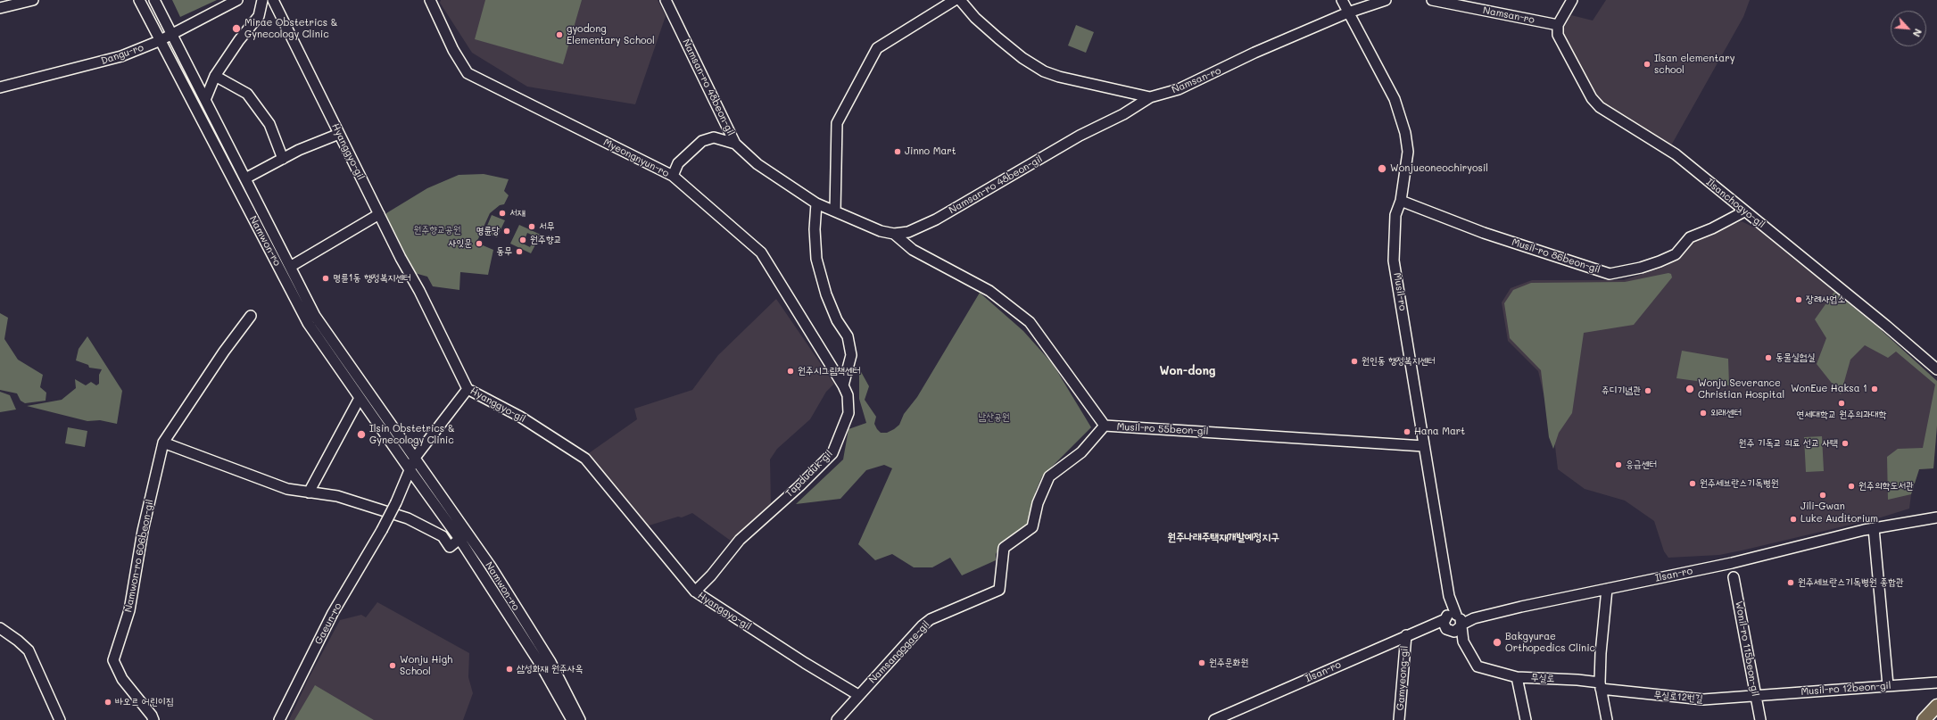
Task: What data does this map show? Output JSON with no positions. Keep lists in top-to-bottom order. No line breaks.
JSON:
{"streets":{"street":["Namsan-ro","Dangu-ro","Namsan-ro 48beon-gil","Hyanggyo-gil","Myeongnyun-ro","Ilsanchogyo-gil","Namwon-ro","Musil-ro 86beon-gil","Musil-ro","Musil-ro 55beon-gil","Tapduduk-gil","Namwon-ro 606beon-gil","Ilsan-ro","Gaeun-ro","Wonil-ro 115beon-gil","Namsangogae-gil","Gamyeong-gil","무실로","Musil-ro 12beon-gil","무실로12번길"]},"crossings":[["Namsan-ro","Namsan-ro 48beon-gil"],["Namsan-ro","Ilsanchogyo-gil"],["Namsan-ro","Musil-ro"],["Dangu-ro","Namwon-ro"],["Namsan-ro 48beon-gil","Musil-ro 55beon-gil"],["Hyanggyo-gil","Tapduduk-gil"],["Hyanggyo-gil","Namsangogae-gil"],["Myeongnyun-ro","Tapduduk-gil"],["Ilsanchogyo-gil","Musil-ro 86beon-gil"],["Namwon-ro","Gaeun-ro"],["Musil-ro 86beon-gil","Musil-ro"],["Musil-ro","Musil-ro 55beon-gil"],["Musil-ro 55beon-gil","Namsangogae-gil"],["Ilsan-ro","Gamyeong-gil"],["Wonil-ro 115beon-gil","Musil-ro 12beon-gil"],["Wonil-ro 115beon-gil","무실로12번길"],["무실로","무실로12번길"],["Musil-ro 12beon-gil","무실로12번길"]],"districts":["Won-dong","원주나래주택재개발예정지구"],"parks":["원주향교공원","남산공원"],"places":["Mirae Obstetrics & Gynecology Clinic","gyodong Elementary School","Ilsan elementary school","Jinno Mart","Wonjueoneochiryosil","서재","서무","명륜당","원주향교","사잇문","동무","명륜1동 행정복지센터","장례사업소","동물실험실","원인동 행정복지센터","원주시그림책센터","Wonju Severance Christian Hospital","WonEue Haksa 1","쥬디기념관","연세대학교 원주의과대학","외래센터","Hana Mart","Ilsin Obstetrics & Gynecology Clinic","원주 기독교 의료 선교 사택","응급센터","원주세브란스기독병원","원주의학도서관","Jili-Gwan","Luke Auditorium","원주세브란스기독병원 종합관","Bakgyurae Orthopedics Clinic","원주문화원","Wonju High School","삼성화재 원주사옥","바오르 어린이집"],"north":"bottom right"}
